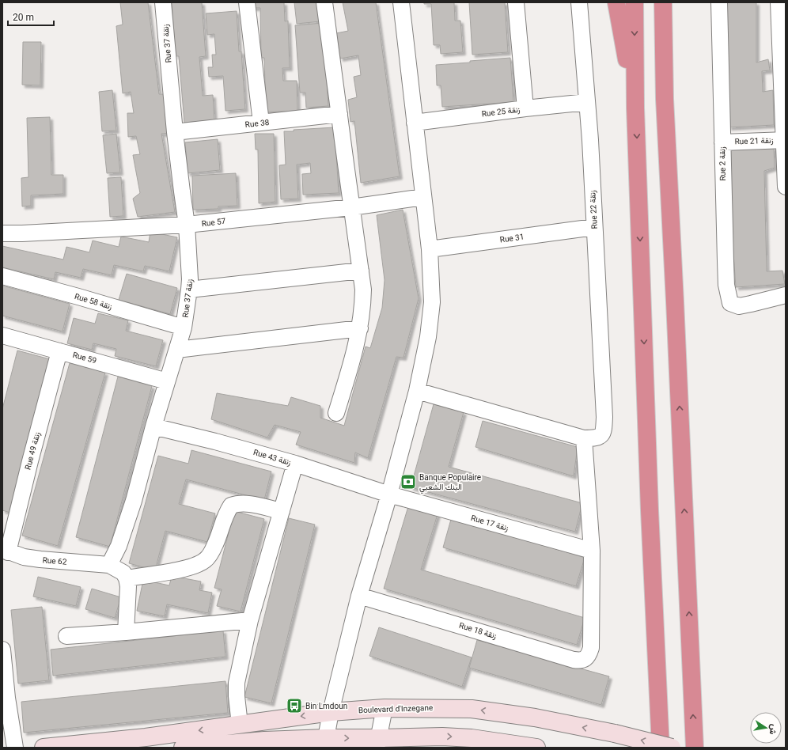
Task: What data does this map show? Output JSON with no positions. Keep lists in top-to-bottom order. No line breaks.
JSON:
{"streets":{"street":["Rue 37 زنقة","Rue 25 زنقة","Rue 38","Rue 21 زنقة","Rue 2 زنقة","Rue 22 زنقة","Rue 57","Rue 31","Rue 58 زنقة","Rue 59","Rue 49 زنقة","Rue 43 زنقة","Rue 17 زنقة","Rue 62","Rue 18 زنقة","Boulevard d'Inzegane"]},"crossings":[["Rue 37 زنقة","Rue 38"],["Rue 37 زنقة","Rue 57"],["Rue 37 زنقة","Rue 58 زنقة"],["Rue 37 زنقة","Rue 59"],["Rue 37 زنقة","Rue 43 زنقة"],["Rue 37 زنقة","Rue 62"],["Rue 25 زنقة","Rue 22 زنقة"],["Rue 21 زنقة","Rue 2 زنقة"],["Rue 22 زنقة","Rue 31"],["Rue 59","Rue 49 زنقة"],["Rue 49 زنقة","Rue 62"],["Rue 43 زنقة","Rue 17 زنقة"],["Rue 17 زنقة","Rue 18 زنقة"]],"places":{"bank":["Banque Populaire البنك الشعبي"],"bus stop":["Bin Lmdoun"]},"scale_bar":"20 m","north":"right"}
